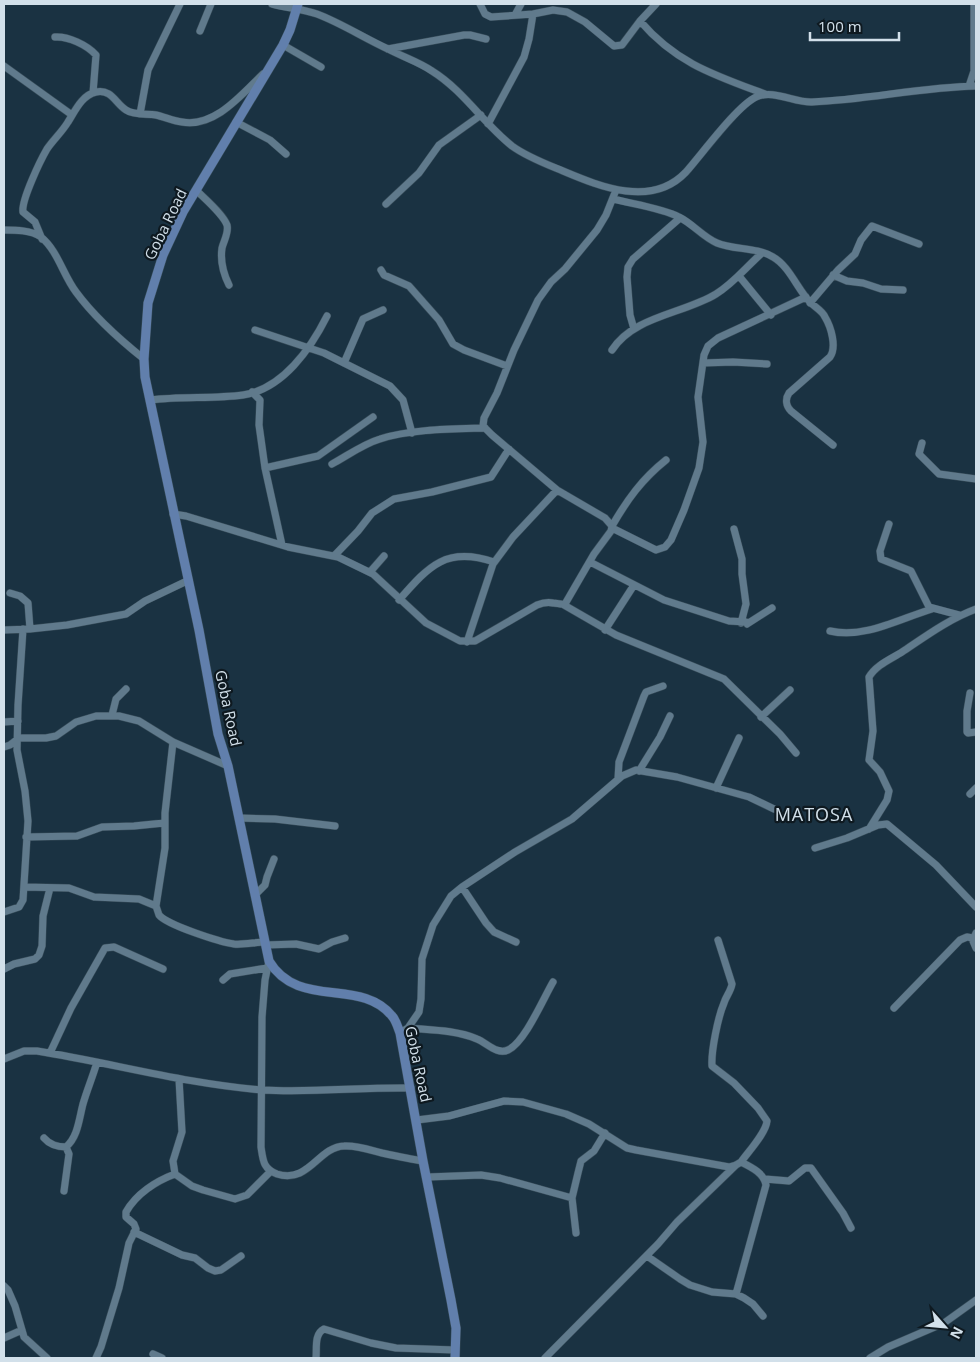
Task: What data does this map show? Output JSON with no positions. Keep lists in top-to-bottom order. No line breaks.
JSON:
{"streets":{"main road":["Goba Road"]},"districts":["MATOSA"],"scale_bar":"100 m","north":"bottom right"}
